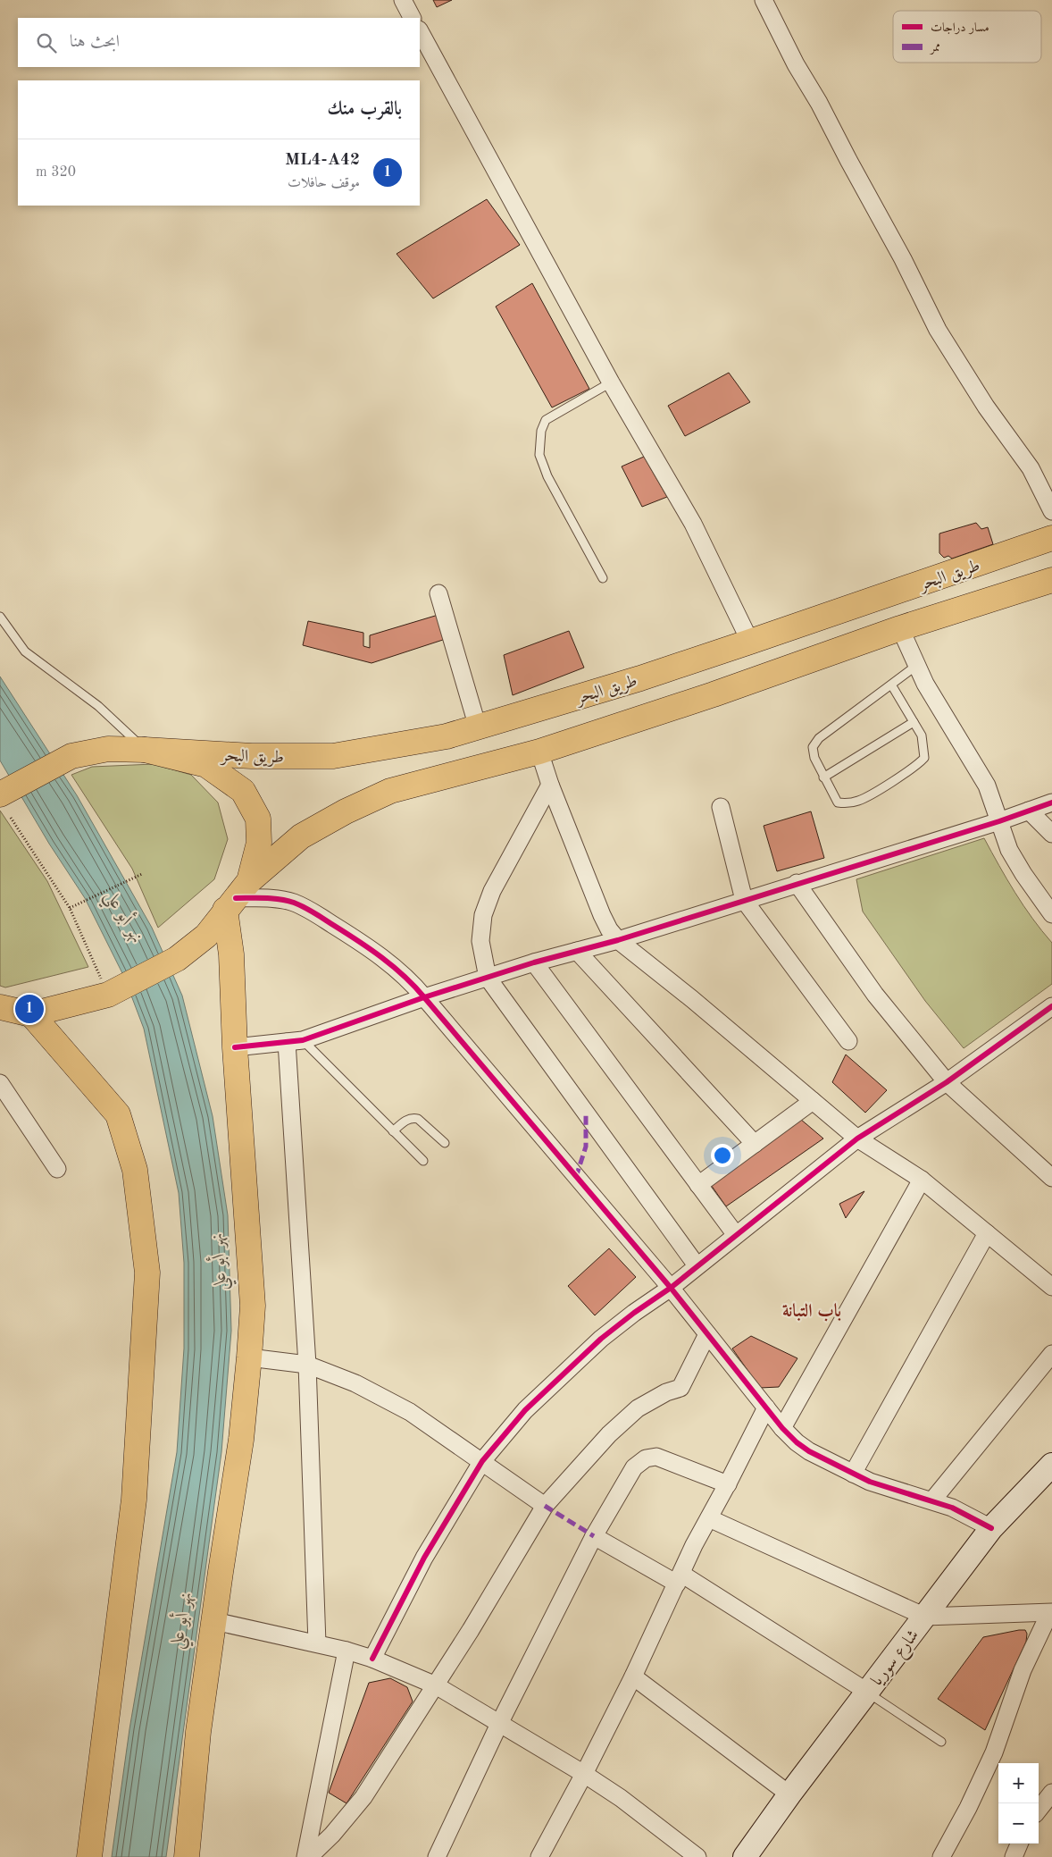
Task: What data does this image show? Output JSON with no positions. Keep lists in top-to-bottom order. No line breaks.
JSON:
{"streets":{"main road":["طريق البحر"],"street":["شارع سوريا"]},"districts":["باب التبانة"],"water":["نهر أبو علي"],"legend":["مسار دراجات","ممر"],"page":{"search":"ابحث هنا","heading":"بالقرب منك","list":[{"mark":"1","name":"ML4-A42","note":"موقف حافلات","value":"320 m"}],"pins":"1","map_buttons":["+","−"]}}
